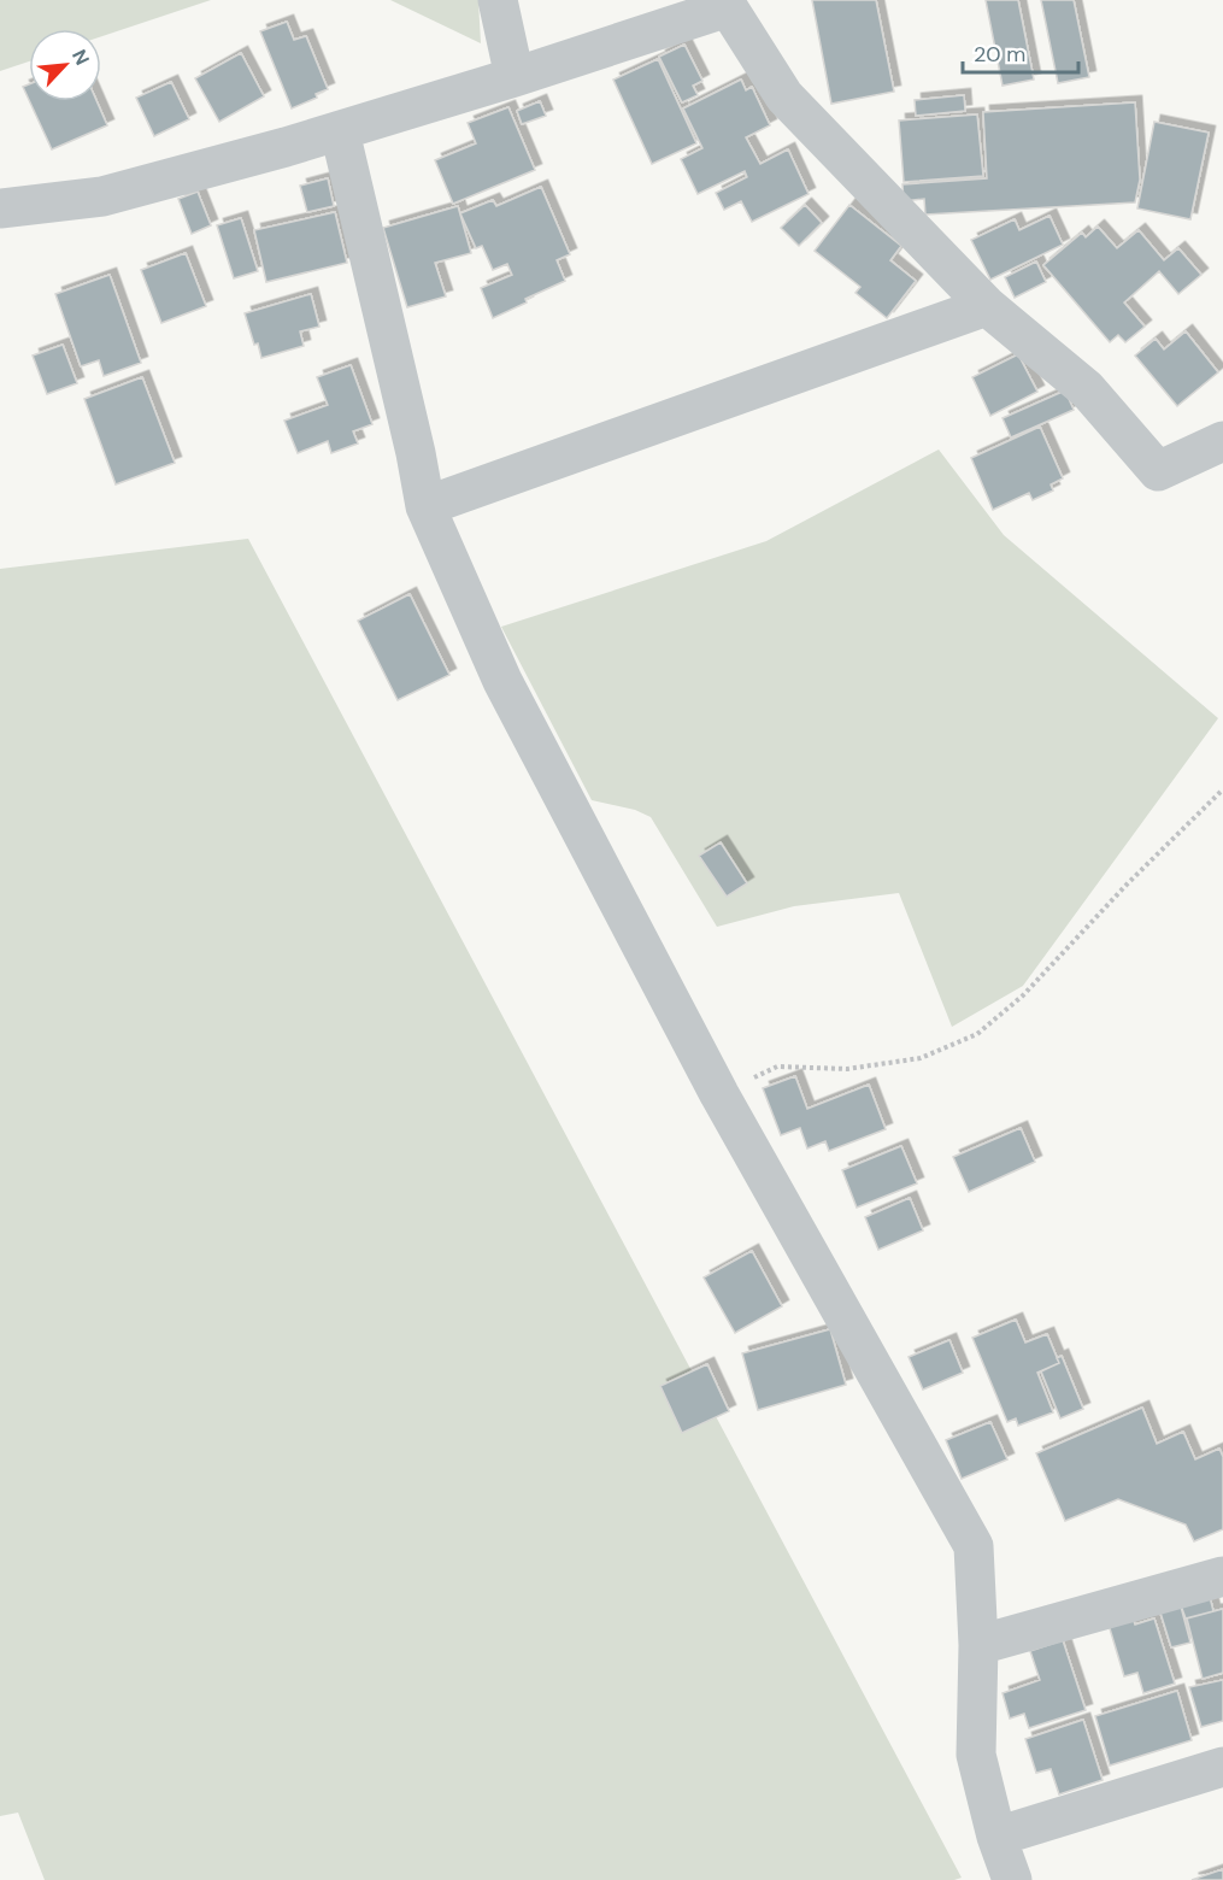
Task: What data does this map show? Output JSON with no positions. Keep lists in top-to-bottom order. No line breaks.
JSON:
{"scale_bar":"20 m","north":"top right"}
